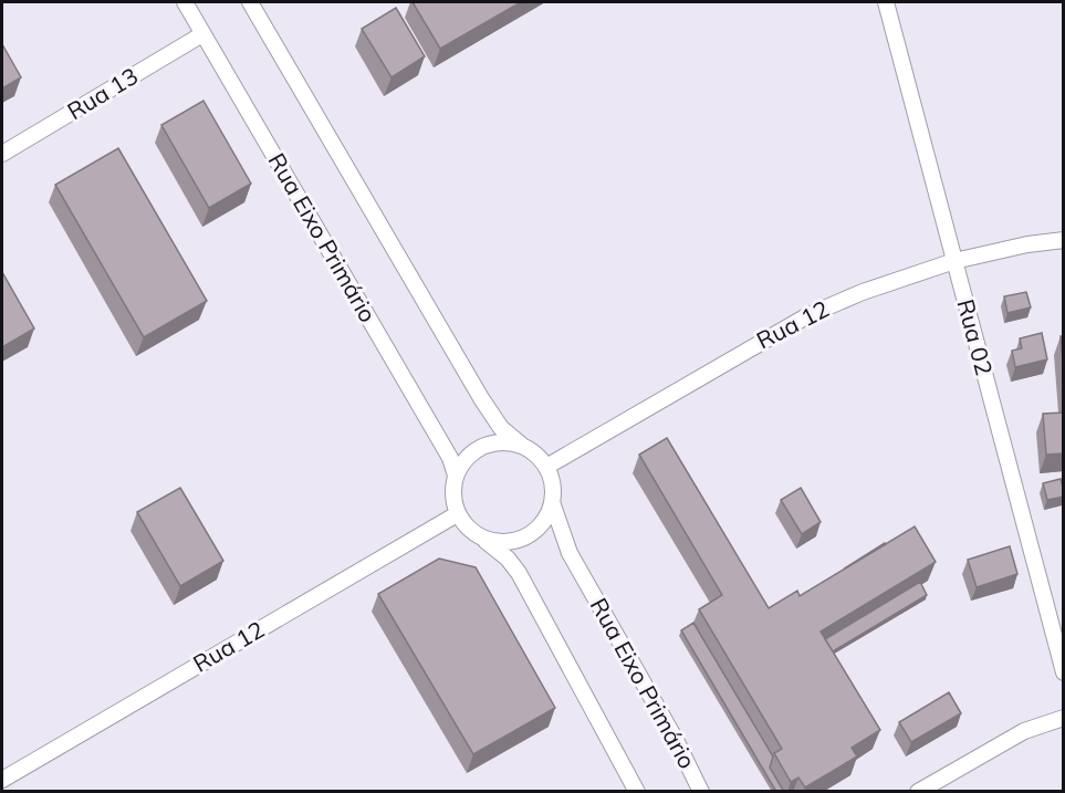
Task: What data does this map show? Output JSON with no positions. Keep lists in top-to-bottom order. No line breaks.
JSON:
{"streets":{"street":["Rua 13","Rua Eixo Primário","Rua 12","Rua 02"]},"crossings":[["Rua 13","Rua Eixo Primário"],["Rua Eixo Primário","Rua 12"],["Rua 12","Rua 02"]]}
